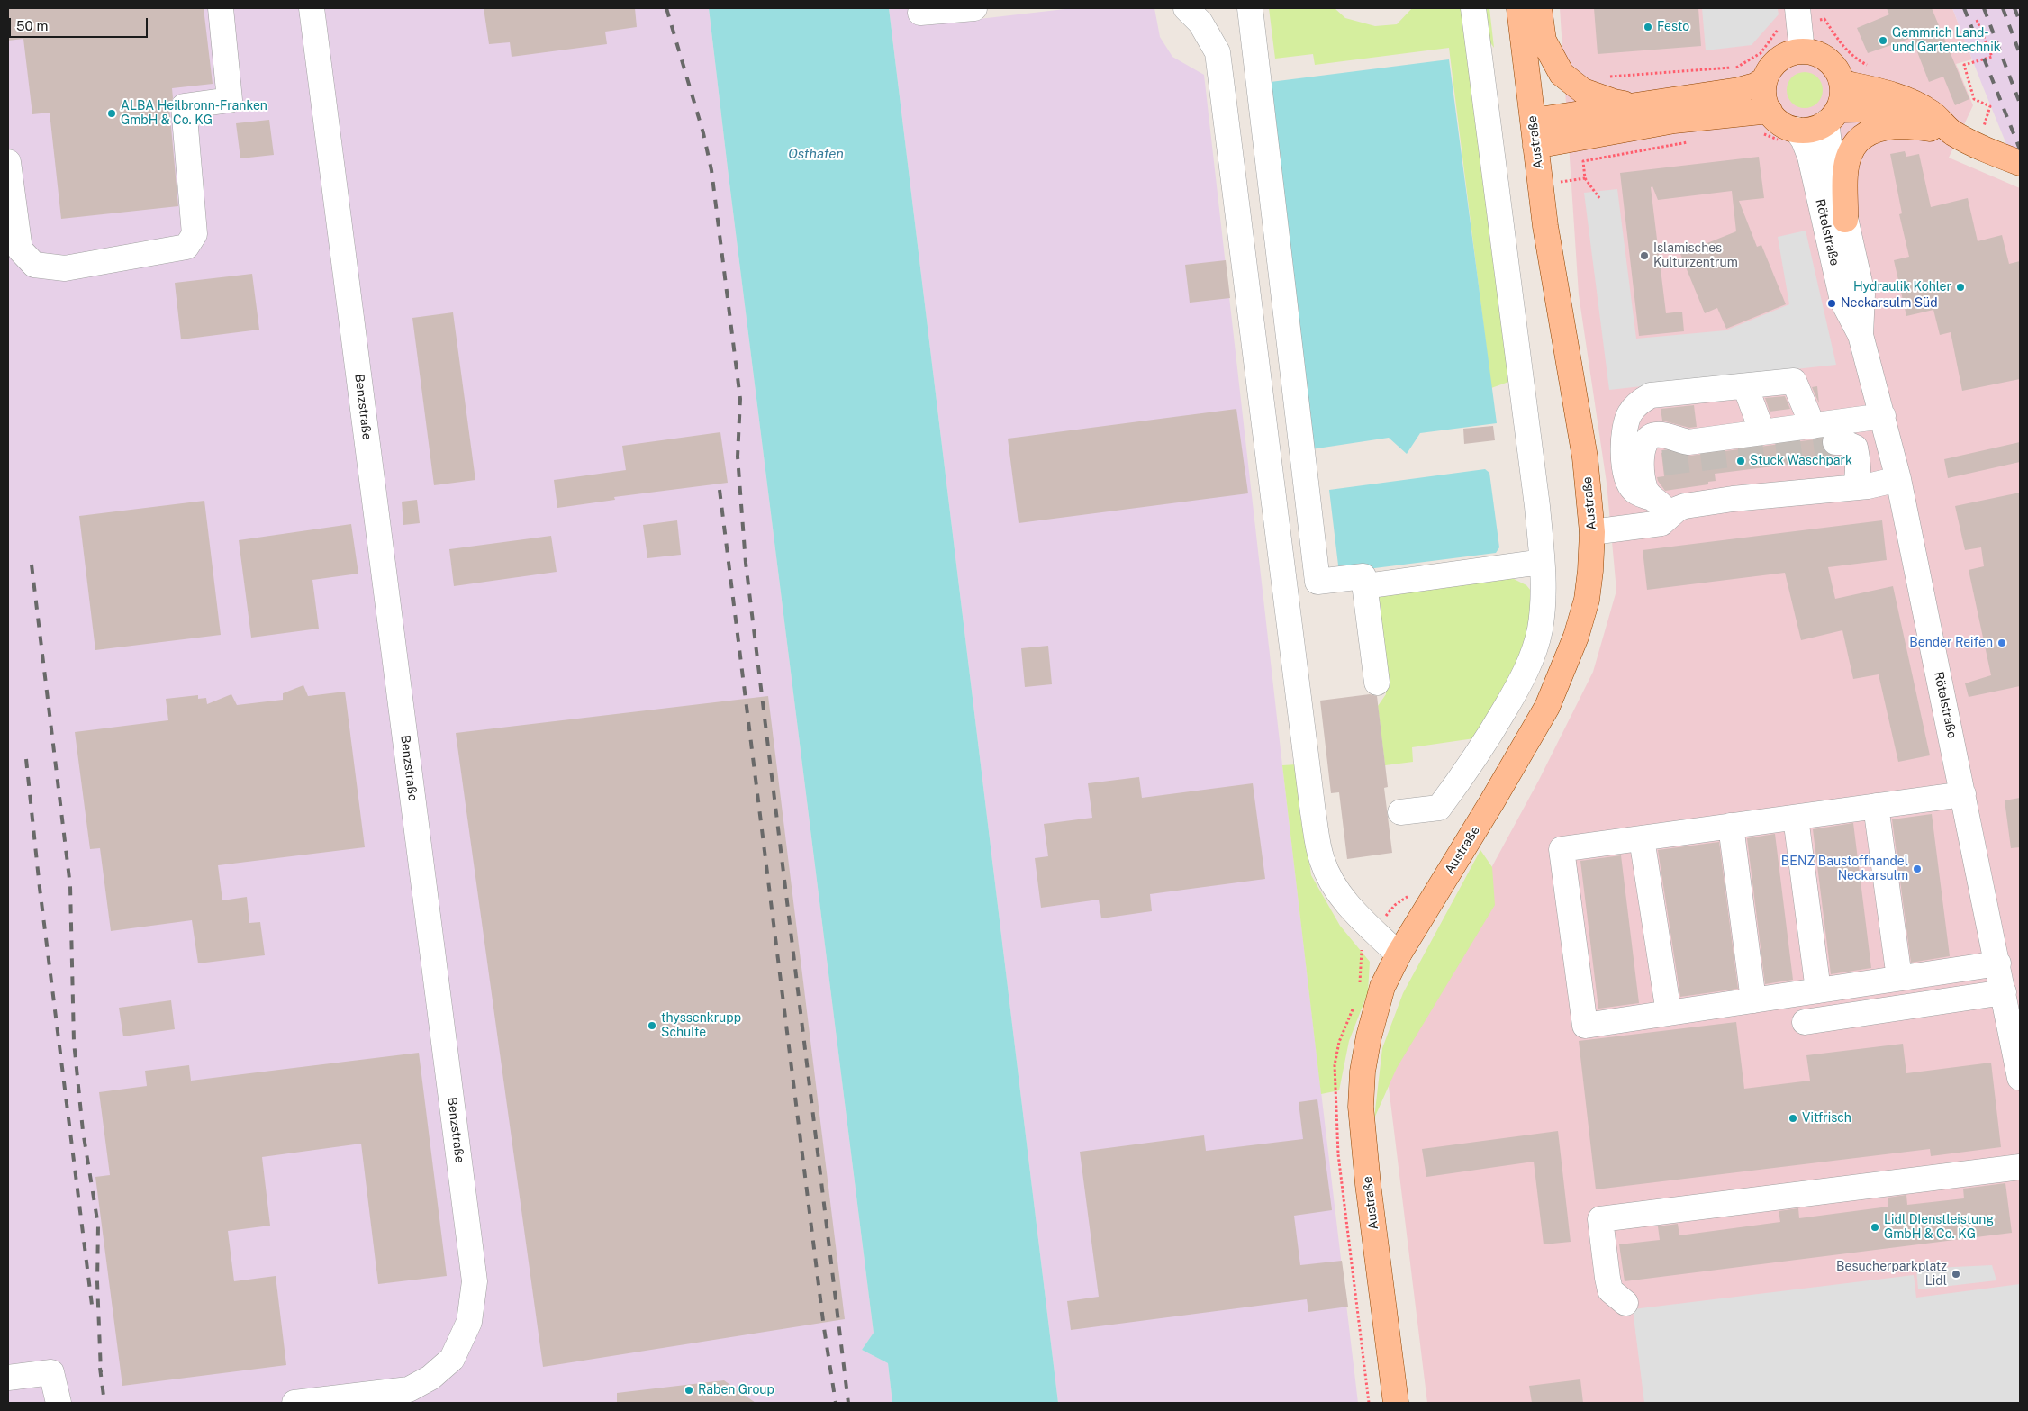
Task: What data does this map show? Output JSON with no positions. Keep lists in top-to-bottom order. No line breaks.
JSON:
{"streets":{"main road":["Austraße"],"street":["Rötelstraße","Benzstraße"]},"water":["Osthafen"],"places":["Festo","Gemmrich Land- und Gartentechnik","ALBA Heilbronn-Franken GmbH & Co. KG","Islamisches Kulturzentrum","Hydraulik Kohler","Neckarsulm Süd","Stuck Waschpark","Bender Reifen","BENZ Baustoffhandel Neckarsulm","thyssenkrupp Schulte","Vitfrisch","Lidl DIenstleistung GmbH & Co. KG","Besucherparkplatz Lidl","Raben Group"],"scale_bar":"50 m"}
